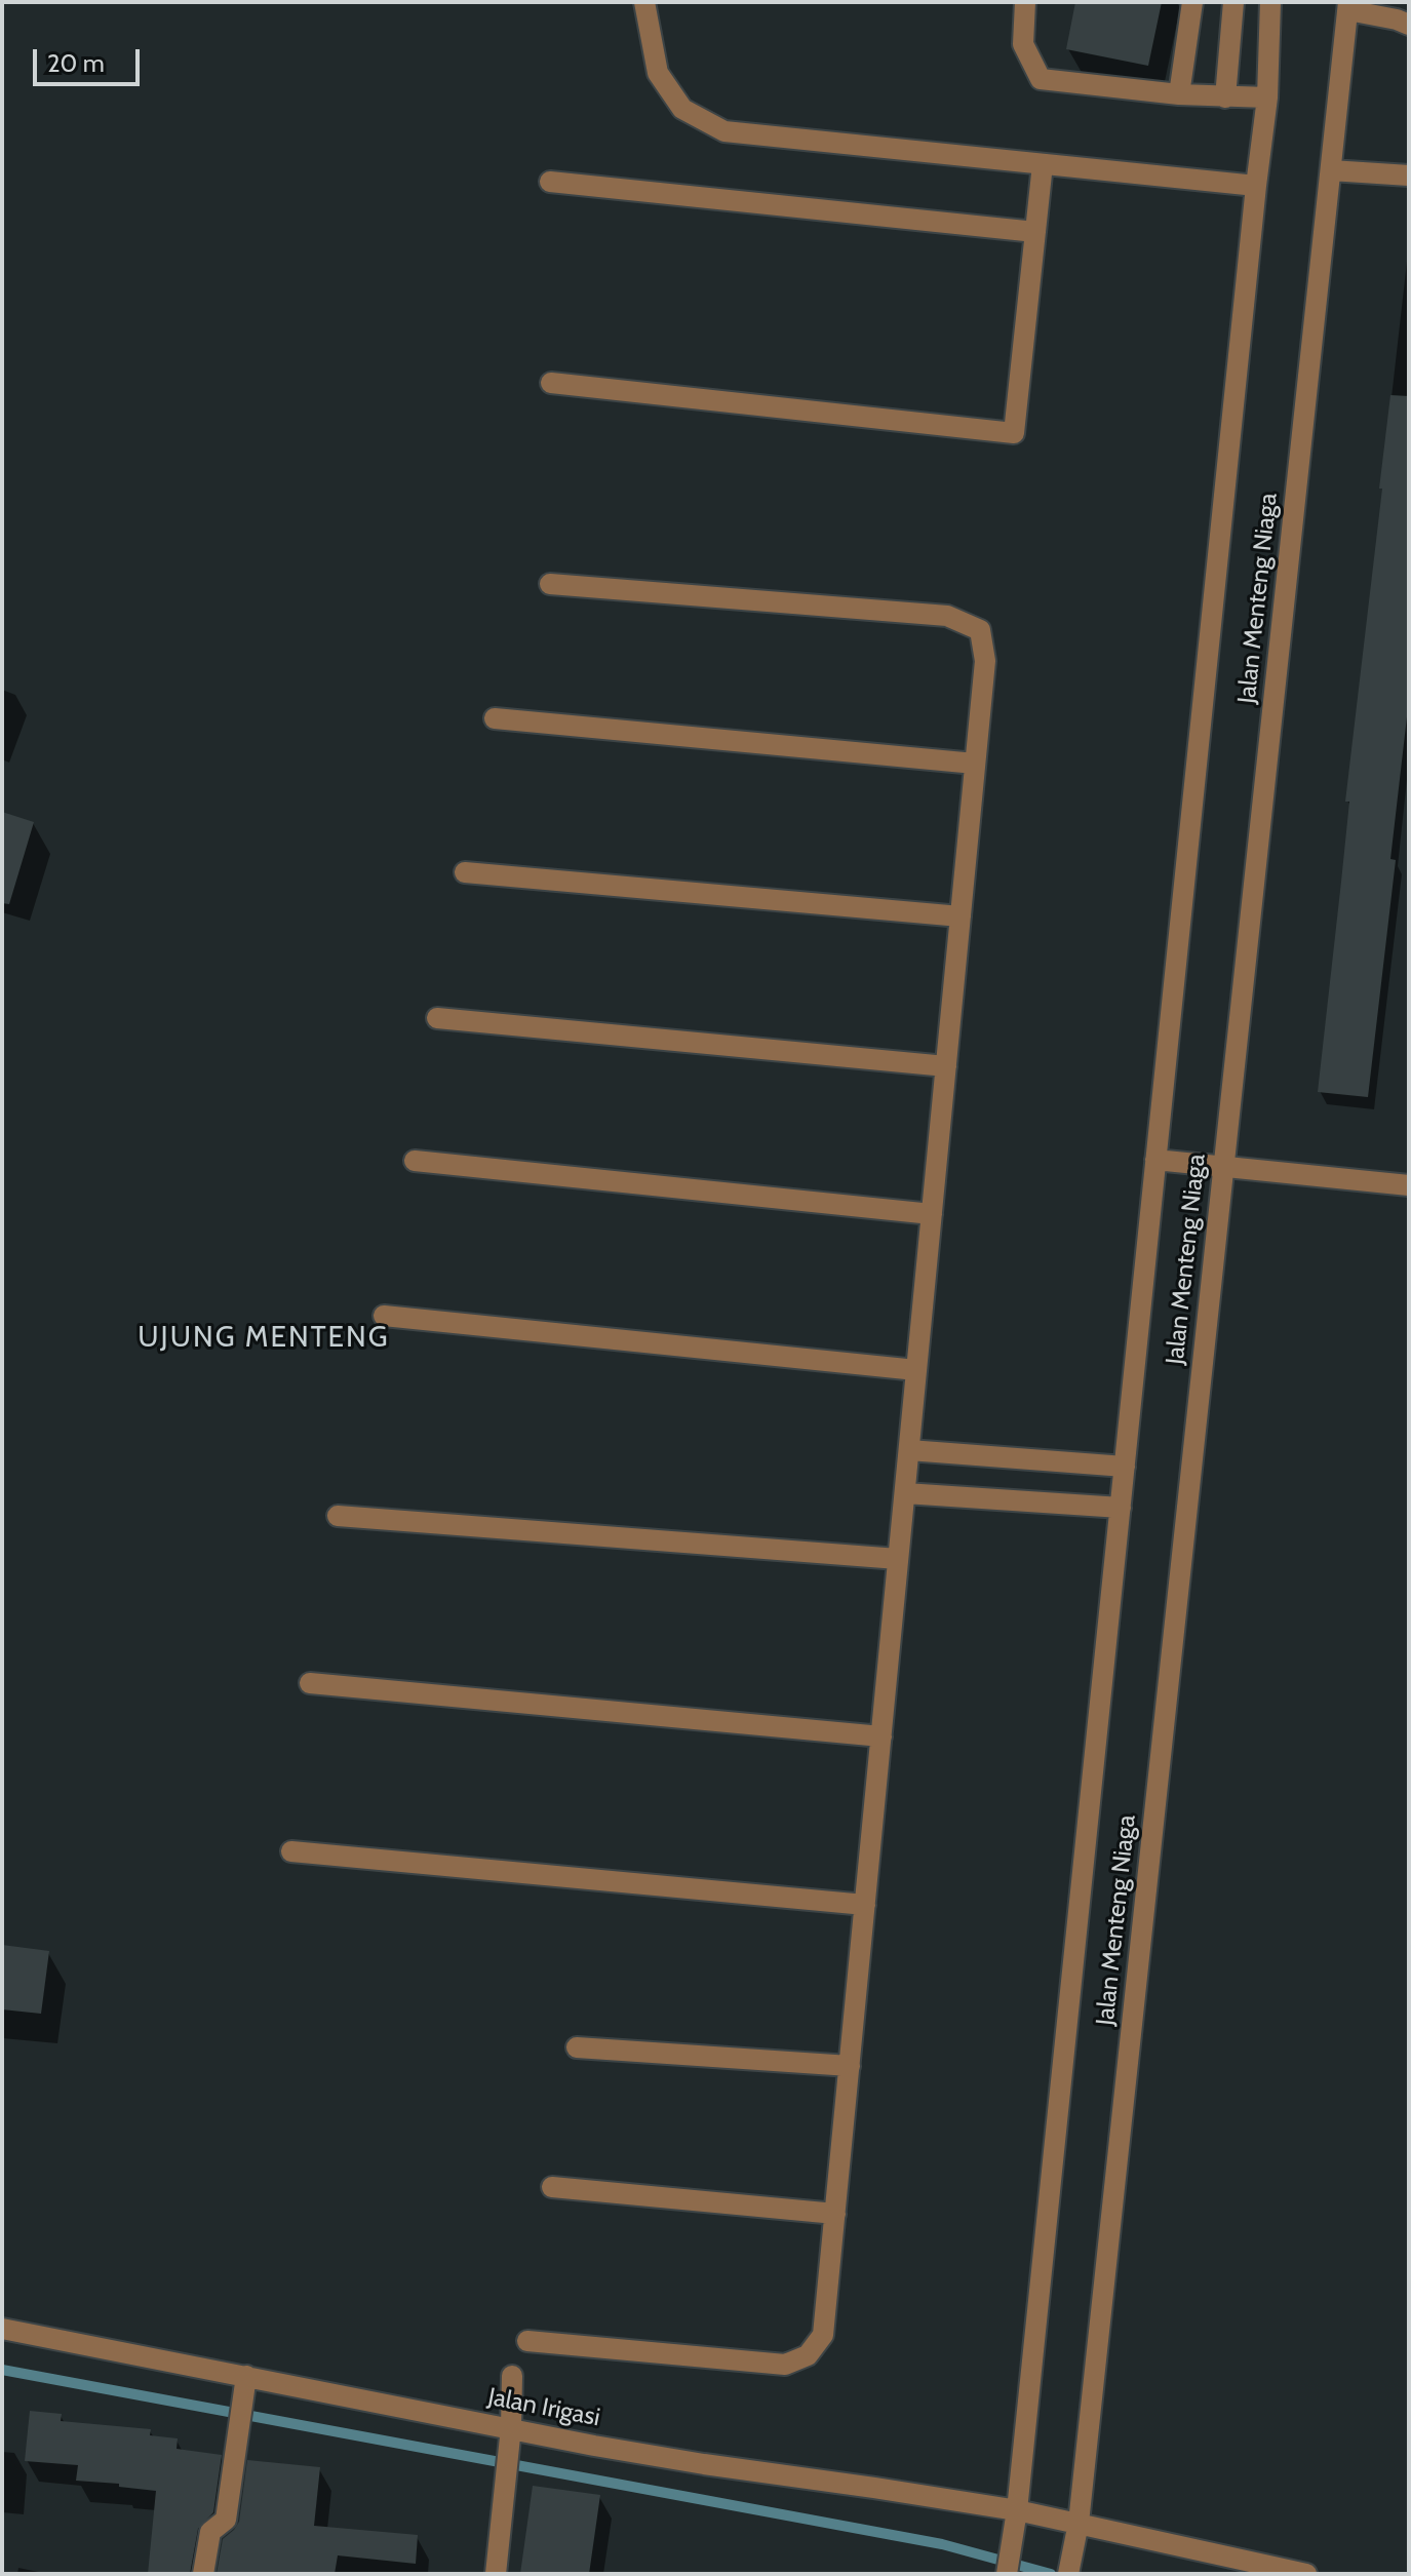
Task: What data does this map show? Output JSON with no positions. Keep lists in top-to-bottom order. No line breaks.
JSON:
{"streets":{"street":["Jalan Menteng Niaga","Jalan Irigasi"]},"crossings":[["Jalan Menteng Niaga","Jalan Irigasi"]],"districts":["UJUNG MENTENG"],"scale_bar":"20 m"}
